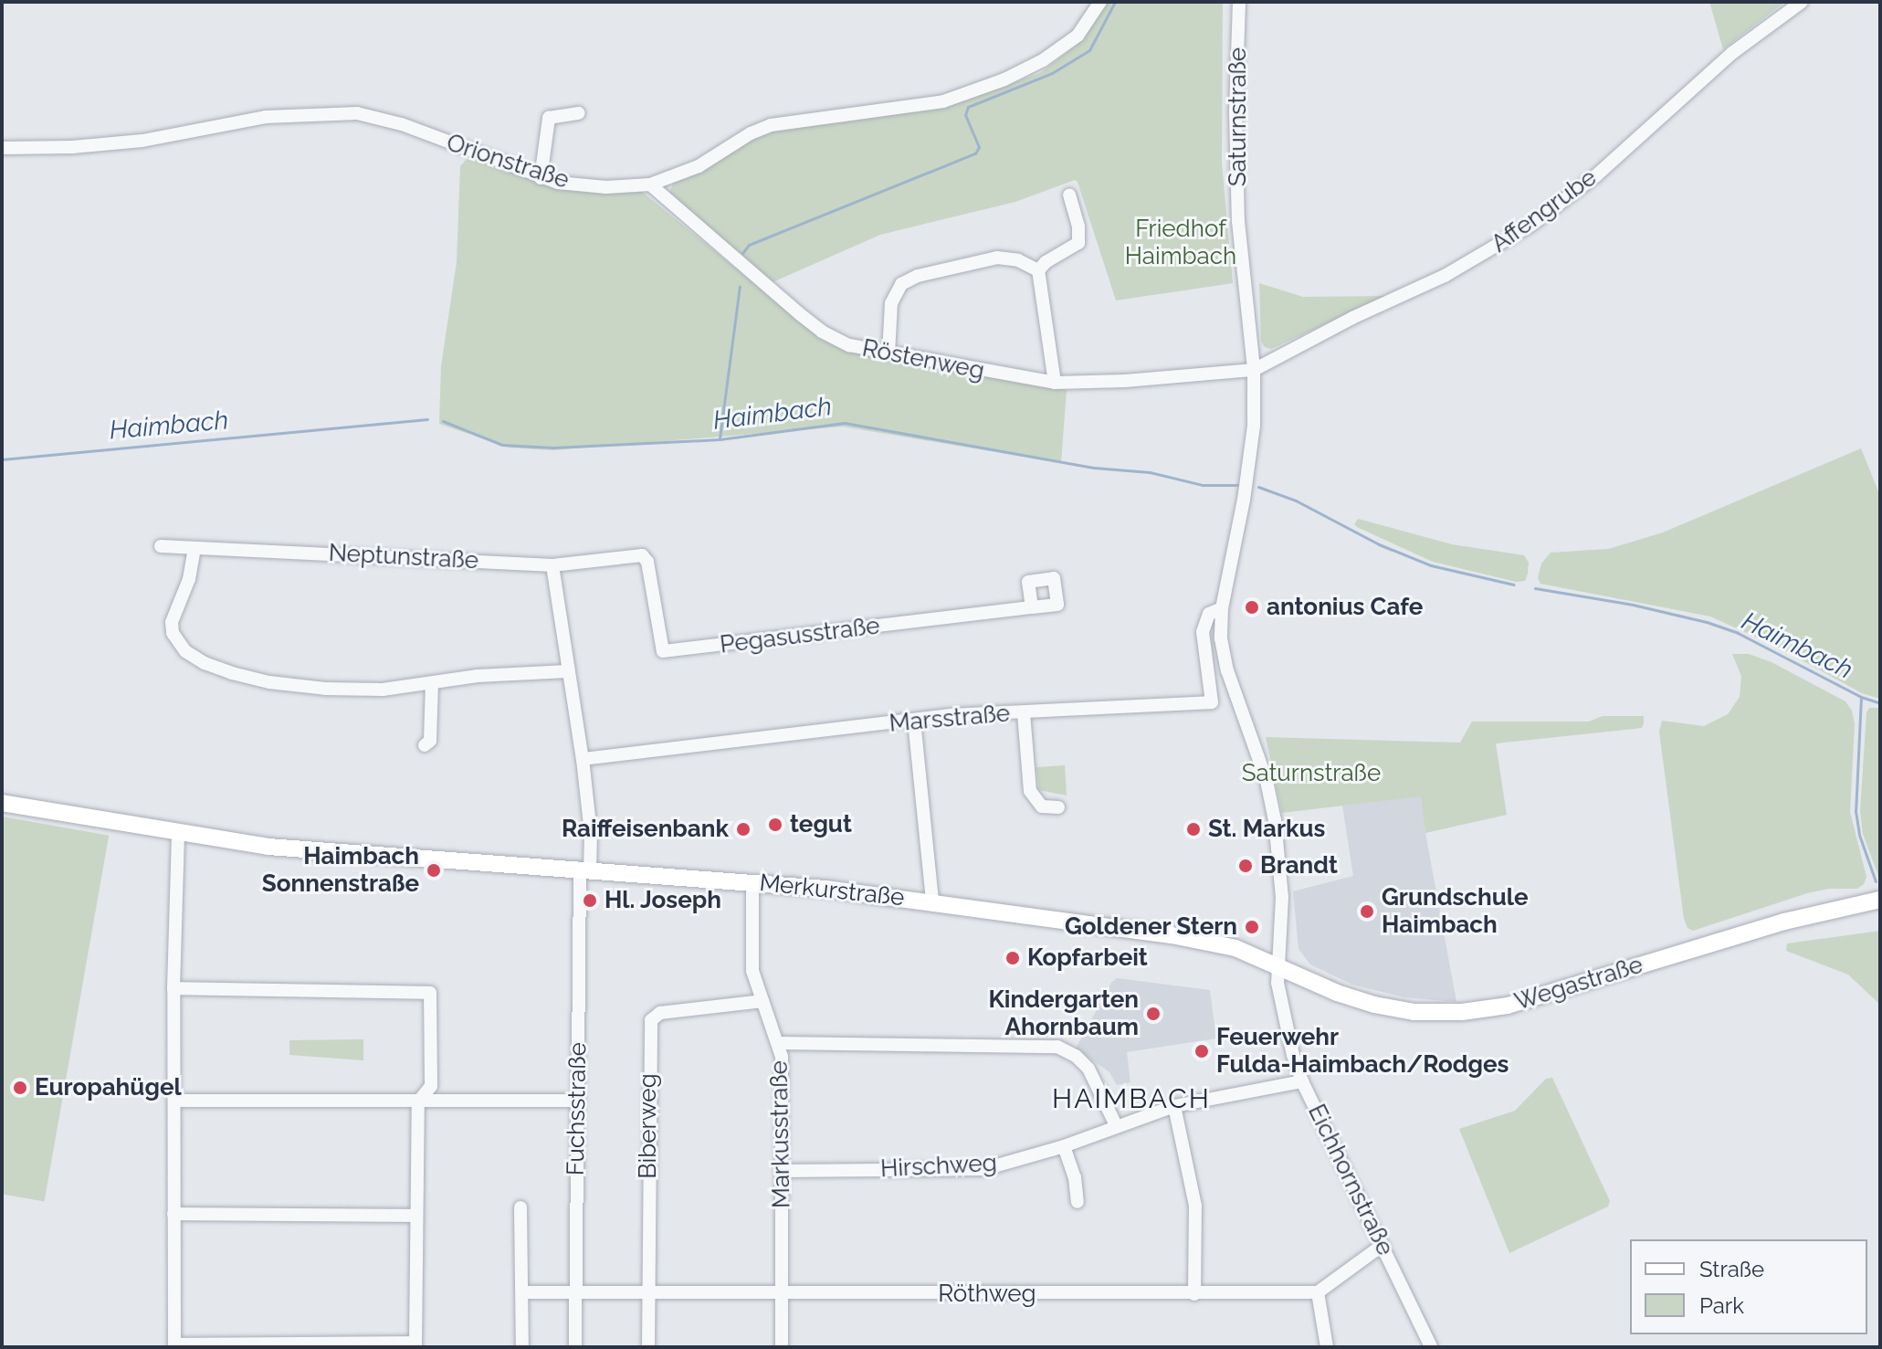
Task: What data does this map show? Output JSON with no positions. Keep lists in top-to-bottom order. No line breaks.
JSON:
{"streets":{"main road":["Merkurstraße","Wegastraße"],"street":["Saturnstraße","Orionstraße","Affengrube","Röstenweg","Neptunstraße","Pegasusstraße","Marsstraße","Fuchsstraße","Biberweg","Markusstraße","Hirschweg","Eichhornstraße","Röthweg"]},"crossings":[["Saturnstraße","Affengrube"],["Saturnstraße","Röstenweg"],["Saturnstraße","Marsstraße"],["Saturnstraße","Merkurstraße"],["Saturnstraße","Wegastraße"],["Saturnstraße","Eichhornstraße"],["Orionstraße","Röstenweg"],["Affengrube","Röstenweg"],["Neptunstraße","Pegasusstraße"],["Neptunstraße","Fuchsstraße"],["Marsstraße","Fuchsstraße"],["Merkurstraße","Wegastraße"],["Merkurstraße","Fuchsstraße"],["Merkurstraße","Markusstraße"],["Merkurstraße","Eichhornstraße"],["Wegastraße","Eichhornstraße"],["Fuchsstraße","Röthweg"],["Biberweg","Markusstraße"],["Biberweg","Röthweg"],["Markusstraße","Hirschweg"],["Markusstraße","Röthweg"],["Hirschweg","Eichhornstraße"]],"districts":["HAIMBACH"],"water":["Haimbach"],"parks":["Friedhof Haimbach","Saturnstraße"],"places":["antonius Cafe","tegut","Raiffeisenbank","St. Markus","Brandt","Haimbach Sonnenstraße","Hl. Joseph","Grundschule Haimbach","Goldener Stern","Kopfarbeit","Kindergarten Ahornbaum","Feuerwehr Fulda-Haimbach/Rodges","Europahügel"],"legend":["Straße","Park"]}
